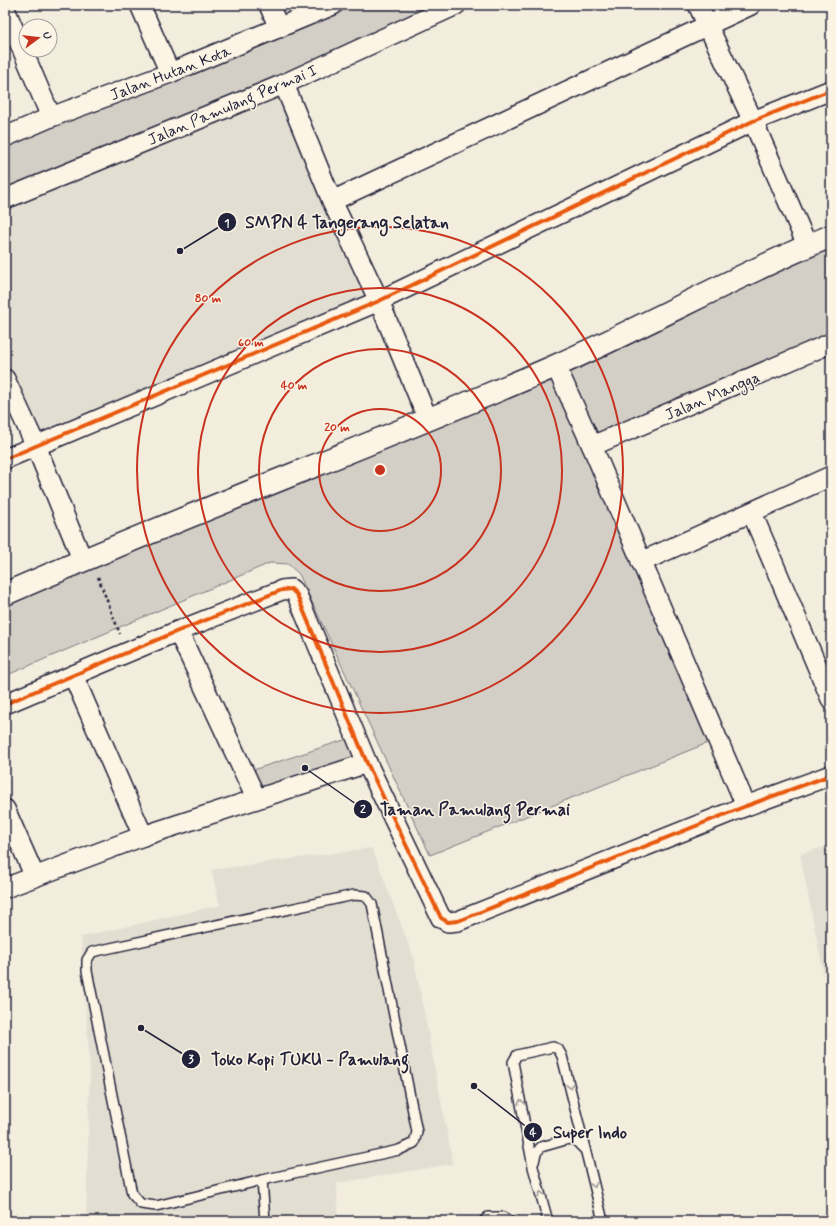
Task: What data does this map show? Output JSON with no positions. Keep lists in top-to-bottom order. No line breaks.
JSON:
{"streets":{"street":["Jalan Hutan Kota","Jalan Pamulang Permai I","Jalan Mangga"]},"places":["SMPN 4 Tangerang Selatan","Taman Pamulang Permai","Toko Kopi TUKU - Pamulang","Super Indo"],"north":"right","rings":["80 m","60 m","40 m","20 m"]}
